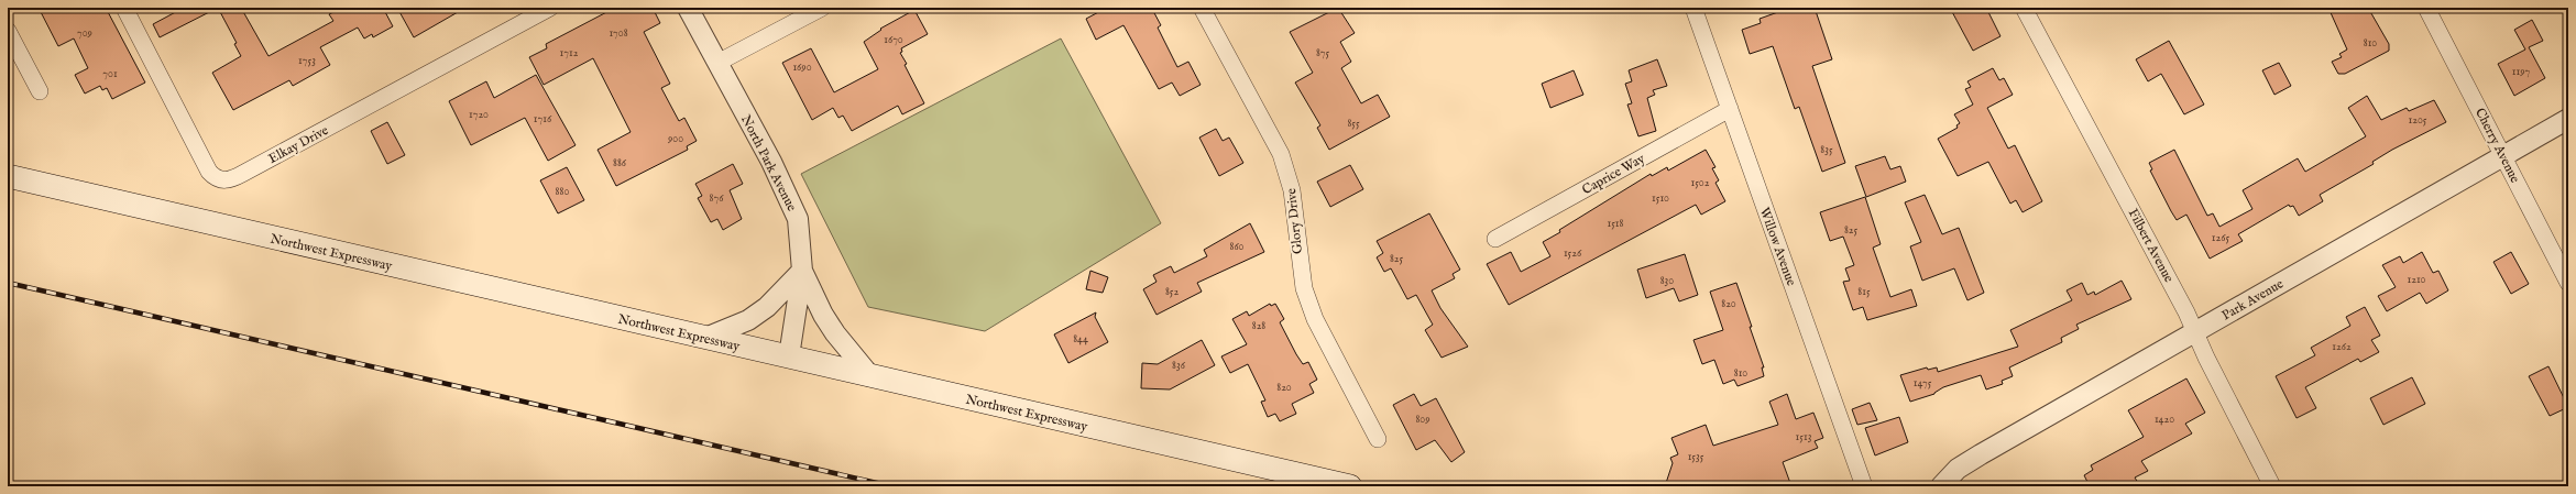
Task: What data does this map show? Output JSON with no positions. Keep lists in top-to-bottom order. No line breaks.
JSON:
{"streets":{"main road":["Northwest Expressway"],"street":["Elkay Drive","Cherry Avenue","North Park Avenue","Caprice Way","Glory Drive","Filbert Avenue","Willow Avenue","Park Avenue"]},"crossings":[["Cherry Avenue","Park Avenue"],["North Park Avenue","Northwest Expressway"],["Caprice Way","Willow Avenue"],["Filbert Avenue","Park Avenue"]],"house_numbers":["709","1708","1670","810","1712","875","1753","1690","1197","701","1720","1716","1205","855","900","835","886","1502","880","876","1510","1518","825","1265","860","1526","825","1210","830","852","815","820","828","844","1262","836","810","1475","820","809","1420","1513","1535"]}
